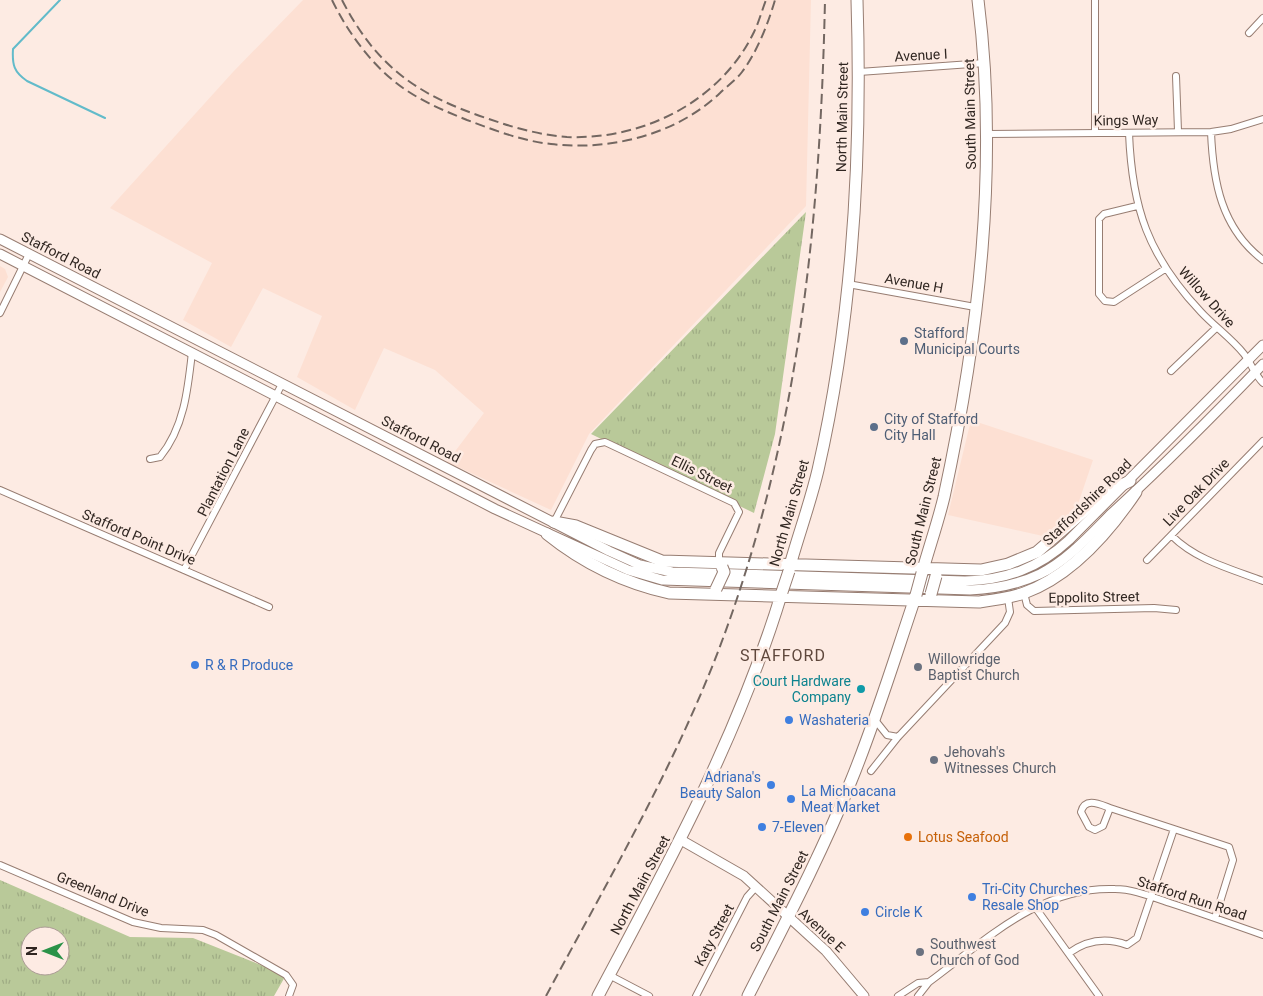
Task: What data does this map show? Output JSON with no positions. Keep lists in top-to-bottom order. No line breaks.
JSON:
{"streets":{"highway":["South Main Street","North Main Street"],"main road":["Stafford Road","Staffordshire Road","Avenue E"],"street":["Avenue I","Kings Way","Avenue H","Willow Drive","Plantation Lane","Ellis Street","Live Oak Drive","Stafford Point Drive","Eppolito Street","Greenland Drive","Stafford Run Road","Katy Street"]},"crossings":[["Avenue I","South Main Street"],["Avenue I","North Main Street"],["South Main Street","Kings Way"],["South Main Street","Avenue H"],["South Main Street","Avenue E"],["North Main Street","Avenue H"],["North Main Street","Avenue E"],["Kings Way","Willow Drive"],["Stafford Road","Plantation Lane"],["Stafford Road","Ellis Street"],["Stafford Road","Staffordshire Road"],["Willow Drive","Staffordshire Road"],["Plantation Lane","Stafford Point Drive"],["Avenue E","Katy Street"]],"districts":["STAFFORD"],"places":["Stafford Municipal Courts","City of Stafford City Hall","R & R Produce","Willowridge Baptist Church","Court Hardware Company","Washateria","Jehovah's Witnesses Church","Adriana's Beauty Salon","La Michoacana Meat Market","7-Eleven","Lotus Seafood","Tri-City Churches Resale Shop","Circle K","Southwest Church of God"],"north":"left"}
